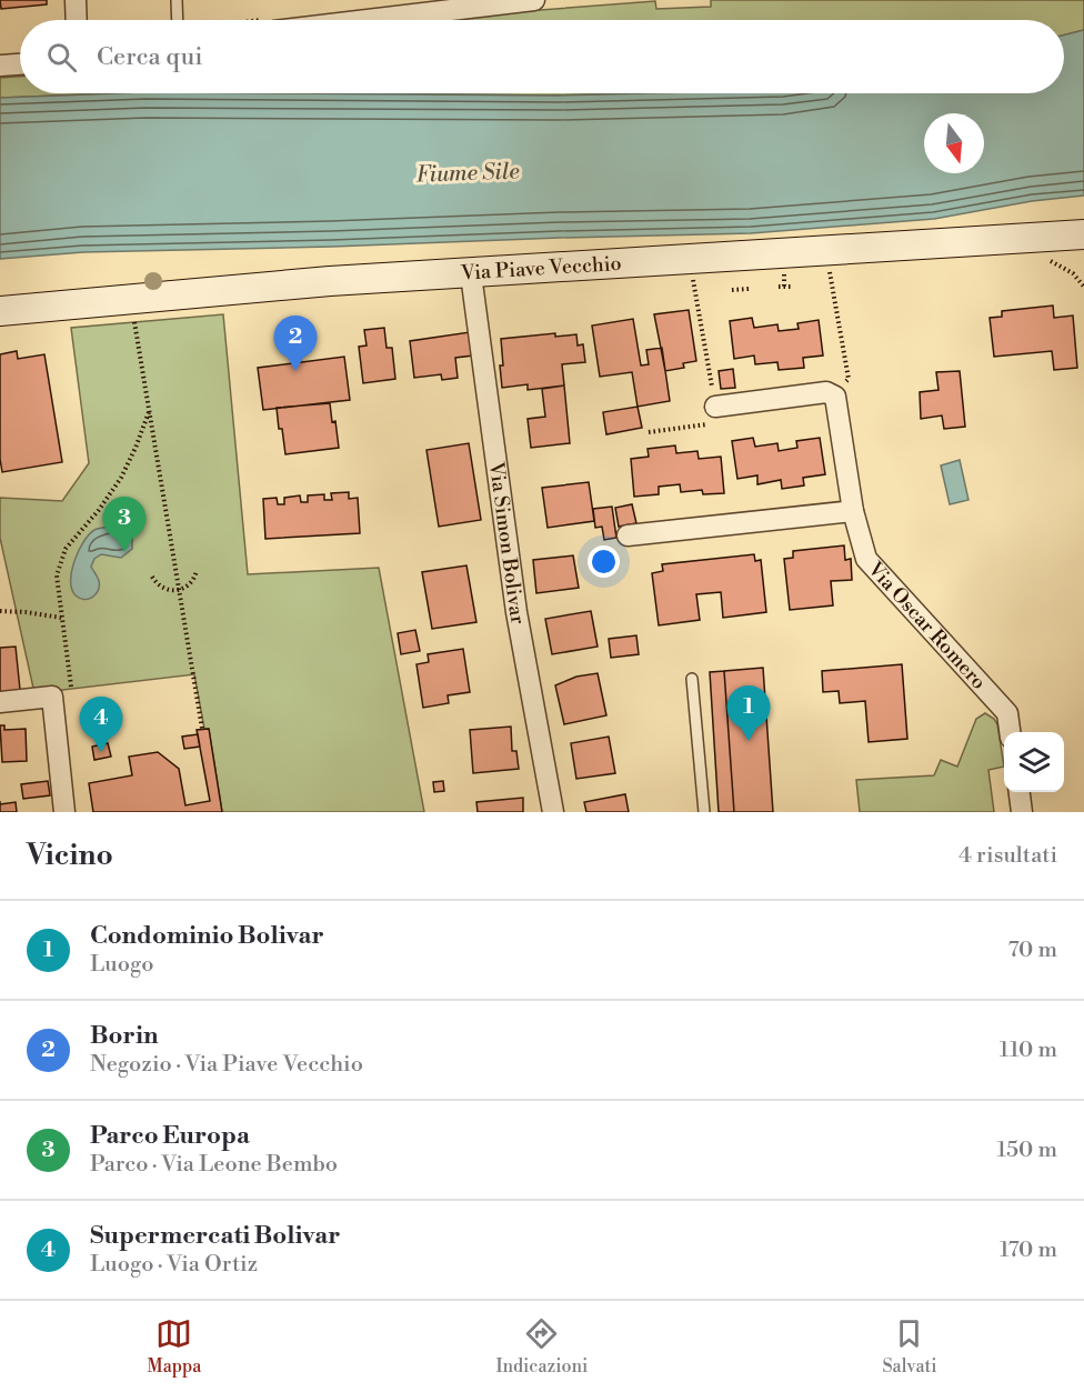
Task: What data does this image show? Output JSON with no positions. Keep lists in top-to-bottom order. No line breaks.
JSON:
{"streets":{"street":["Via Piave Vecchio","Via Simon Bolivar","Via Oscar Romero"]},"crossings":[["Via Piave Vecchio","Via Simon Bolivar"]],"water":["Fiume Sile"],"north":"bottom","page":{"search":"Cerca qui","pins":["2","3","1","4"],"heading":["Vicino","4 risultati"],"list":[{"mark":"1","name":"Condominio Bolivar","note":"Luogo","value":"70 m"},{"mark":"2","name":"Borin","note":"Negozio · Via Piave Vecchio","value":"110 m"},{"mark":"3","name":"Parco Europa","note":"Parco · Via Leone Bembo","value":"150 m"},{"mark":"4","name":"Supermercati Bolivar","note":"Luogo · Via Ortiz","value":"170 m"}],"nav":["Mappa","Indicazioni","Salvati"]}}
